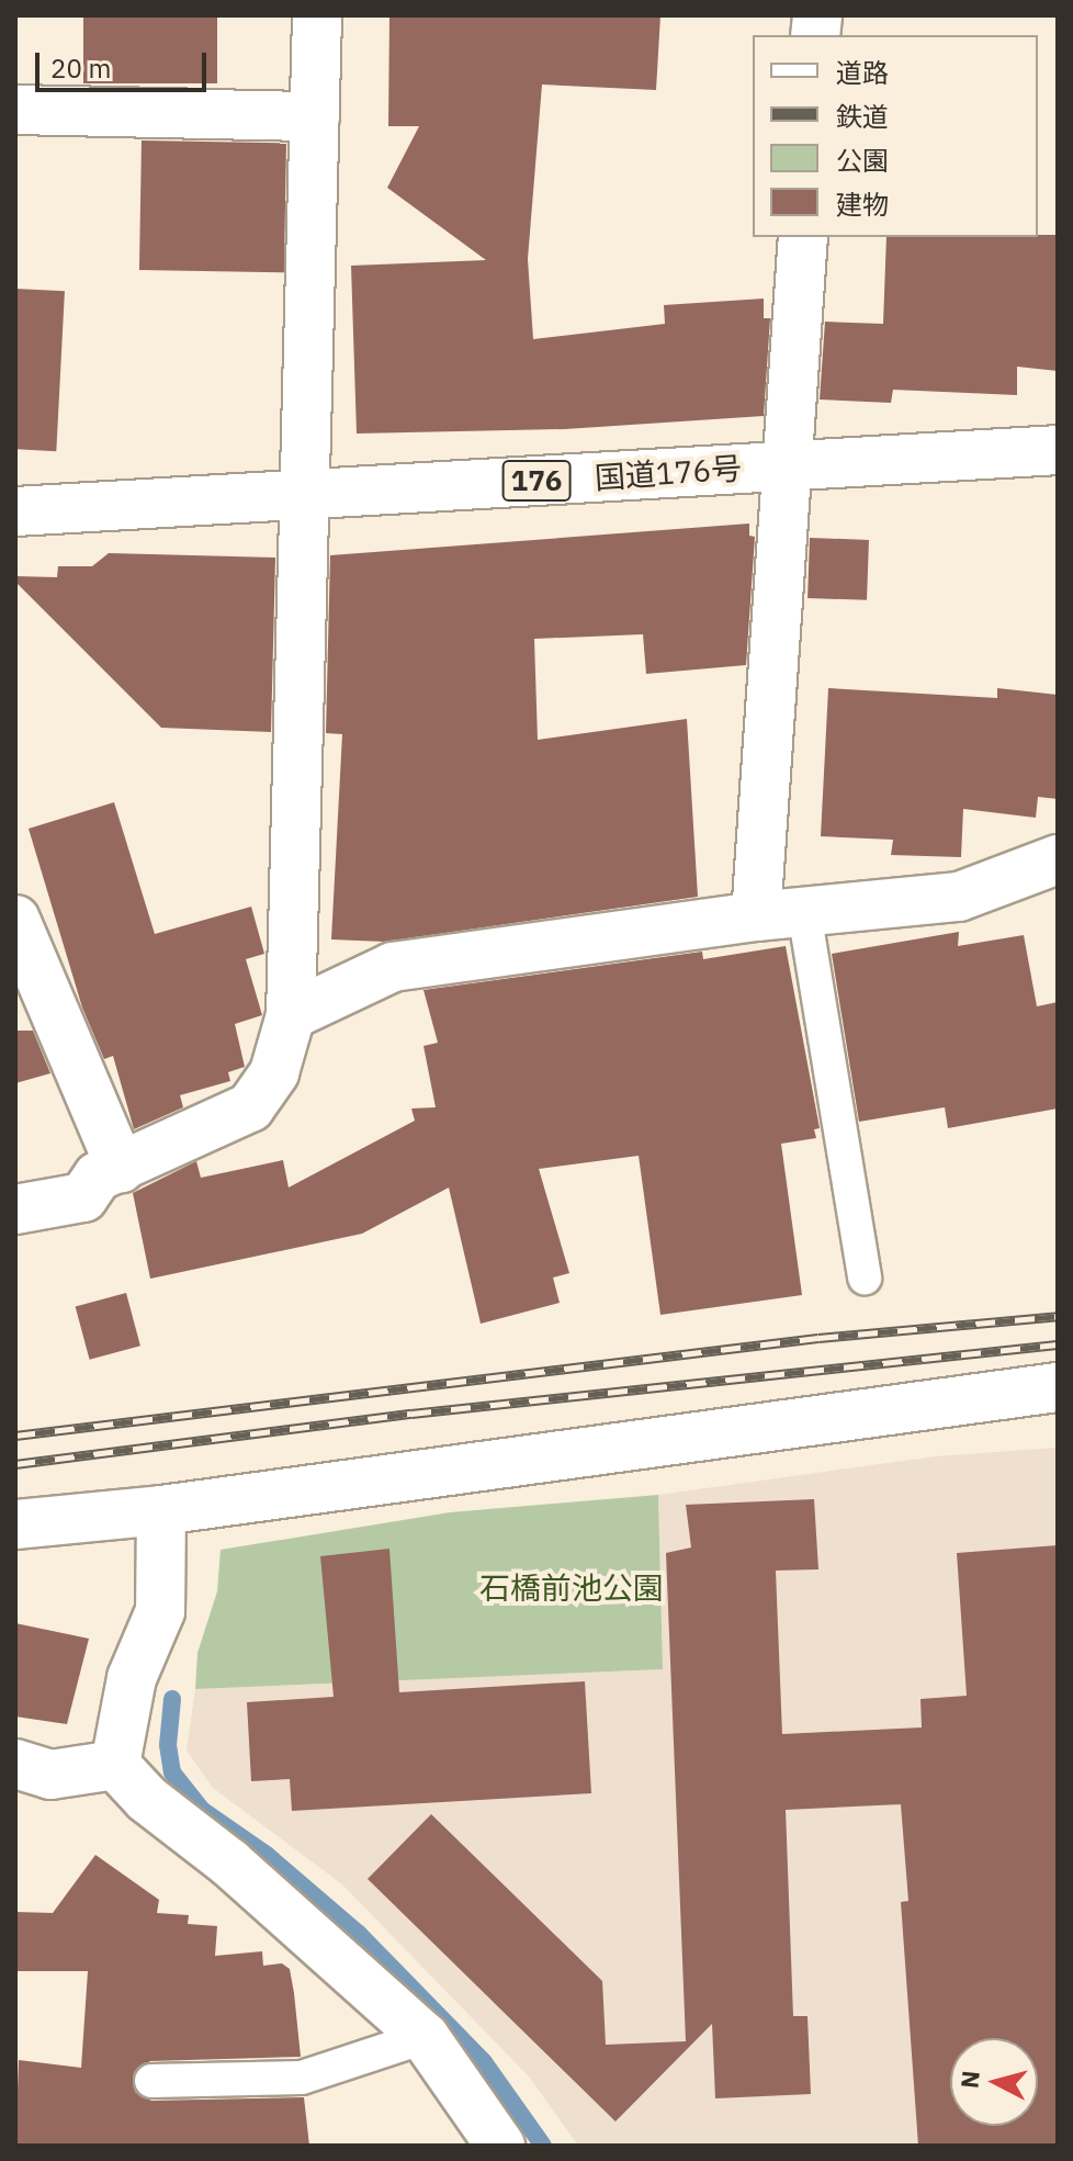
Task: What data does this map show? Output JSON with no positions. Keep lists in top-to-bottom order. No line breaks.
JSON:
{"streets":{"main road":["国道176号","176"]},"parks":["石橋前池公園"],"legend":["道路","鉄道","公園","建物"],"scale_bar":"20 m","north":"left"}
